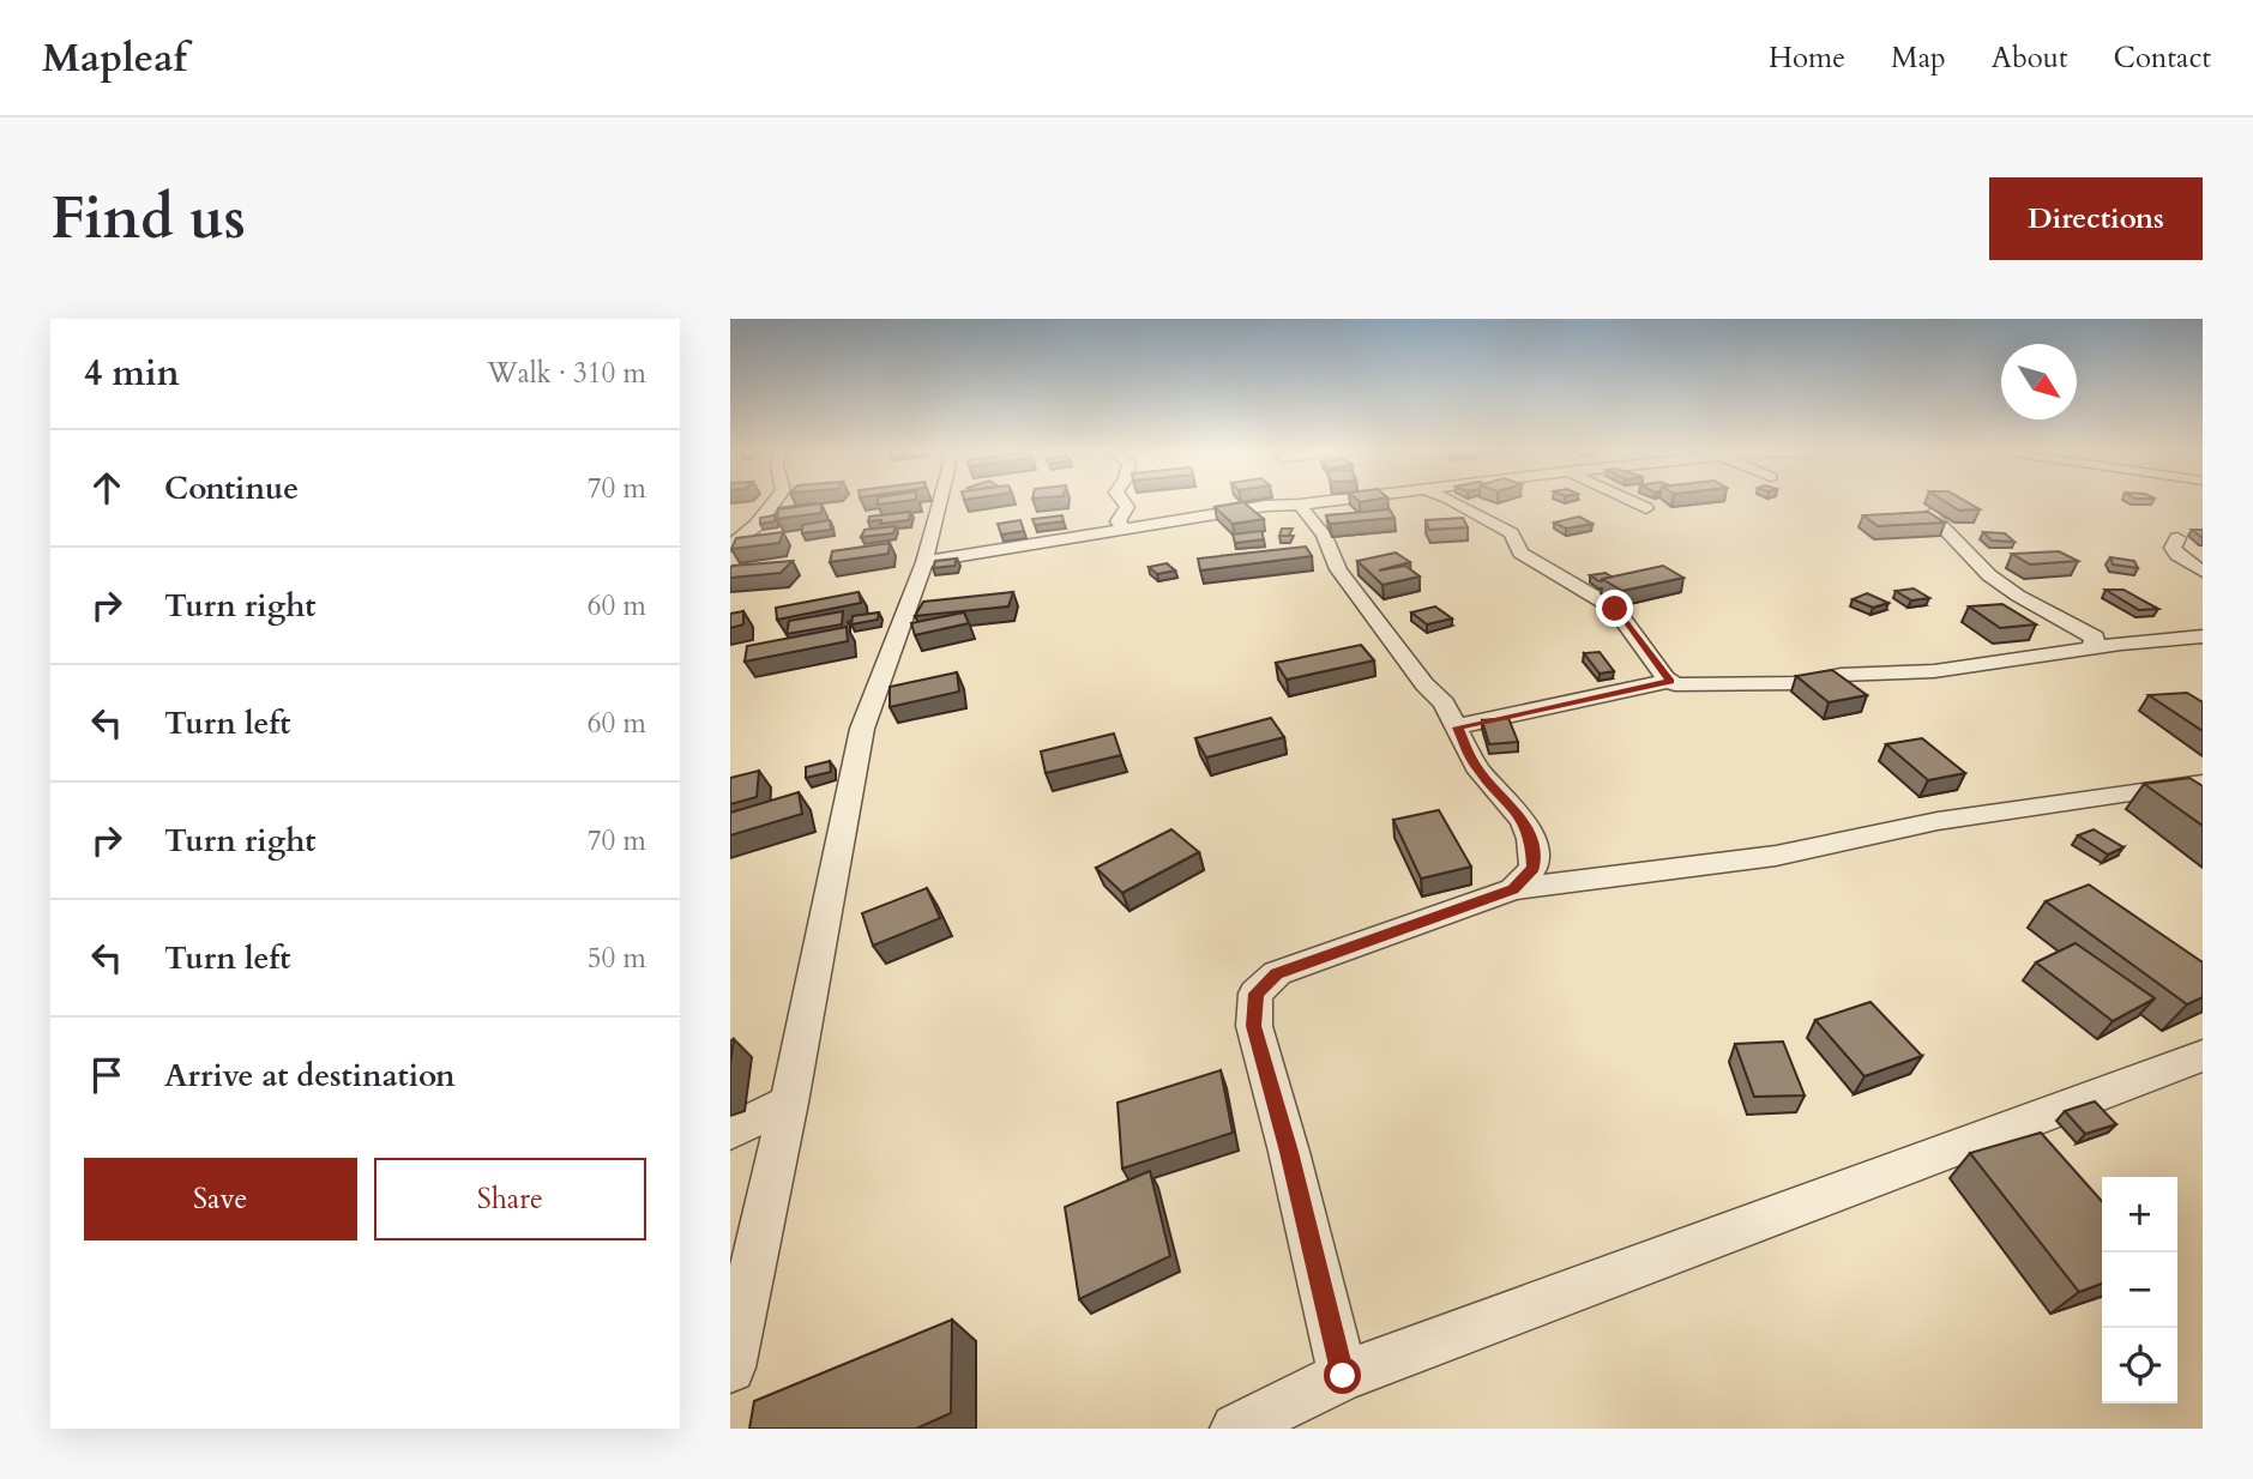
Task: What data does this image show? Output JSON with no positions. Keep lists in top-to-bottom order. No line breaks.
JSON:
{"north":"bottom right","page":{"header":"Mapleaf","nav":["Home","Map","About","Contact"],"buttons":["Directions",["Save","Share"]],"title":"Find us","heading":["4 min","Walk · 310 m"],"list":[["Continue","70 m"],["Turn right","60 m"],["Turn left","60 m"],["Turn right","70 m"],["Turn left","50 m"],"Arrive at destination"],"map_buttons":["+","−"]}}
